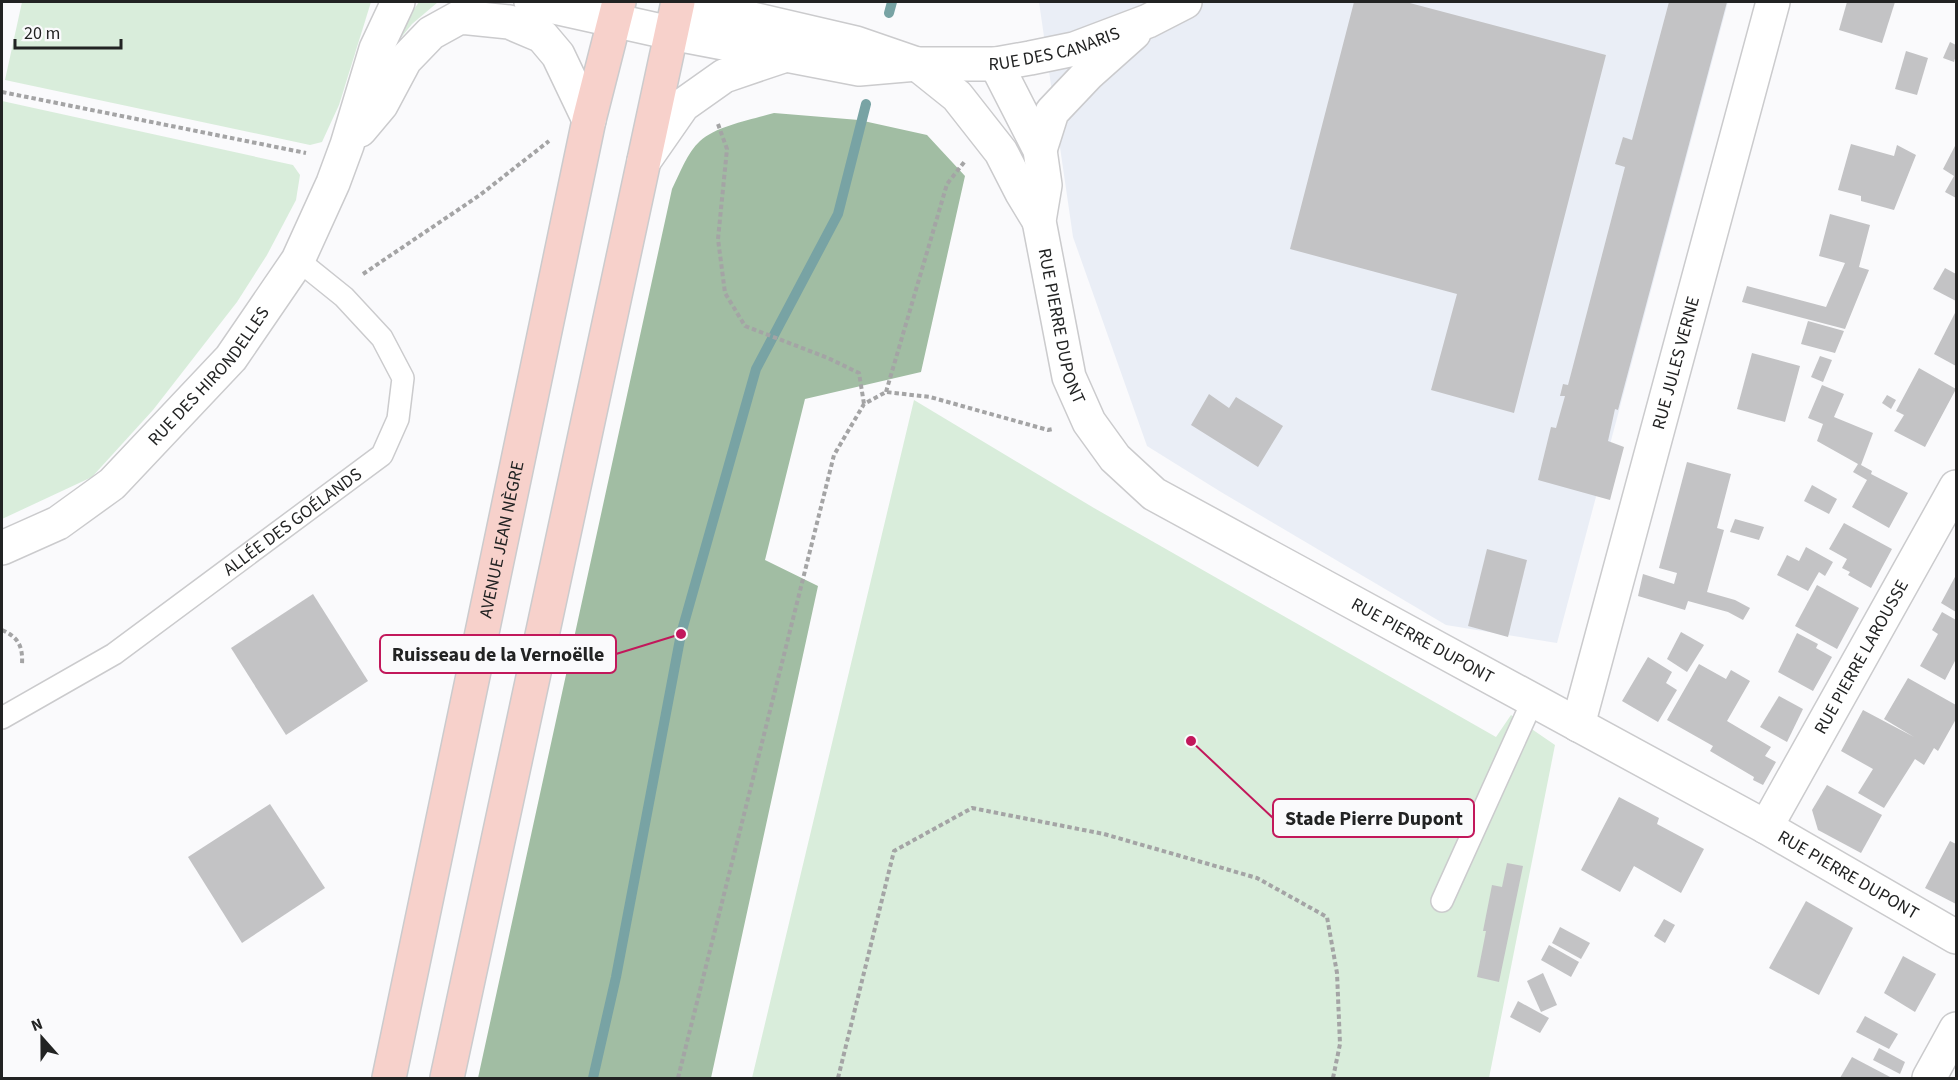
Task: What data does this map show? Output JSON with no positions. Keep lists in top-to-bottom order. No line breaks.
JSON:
{"streets":{"main road":["AVENUE JEAN NÈGRE"],"street":["RUE DES CANARIS","RUE PIERRE DUPONT","RUE JULES VERNE","RUE DES HIRONDELLES","RUE PIERRE LAROUSSE"],"lane":["ALLÉE DES GOÉLANDS"]},"crossings":[["RUE PIERRE DUPONT","RUE JULES VERNE"],["RUE PIERRE DUPONT","RUE PIERRE LAROUSSE"],["RUE DES HIRONDELLES","ALLÉE DES GOÉLANDS"]],"places":["Ruisseau de la Vernoëlle","Stade Pierre Dupont"],"scale_bar":"20 m","north":"top"}
